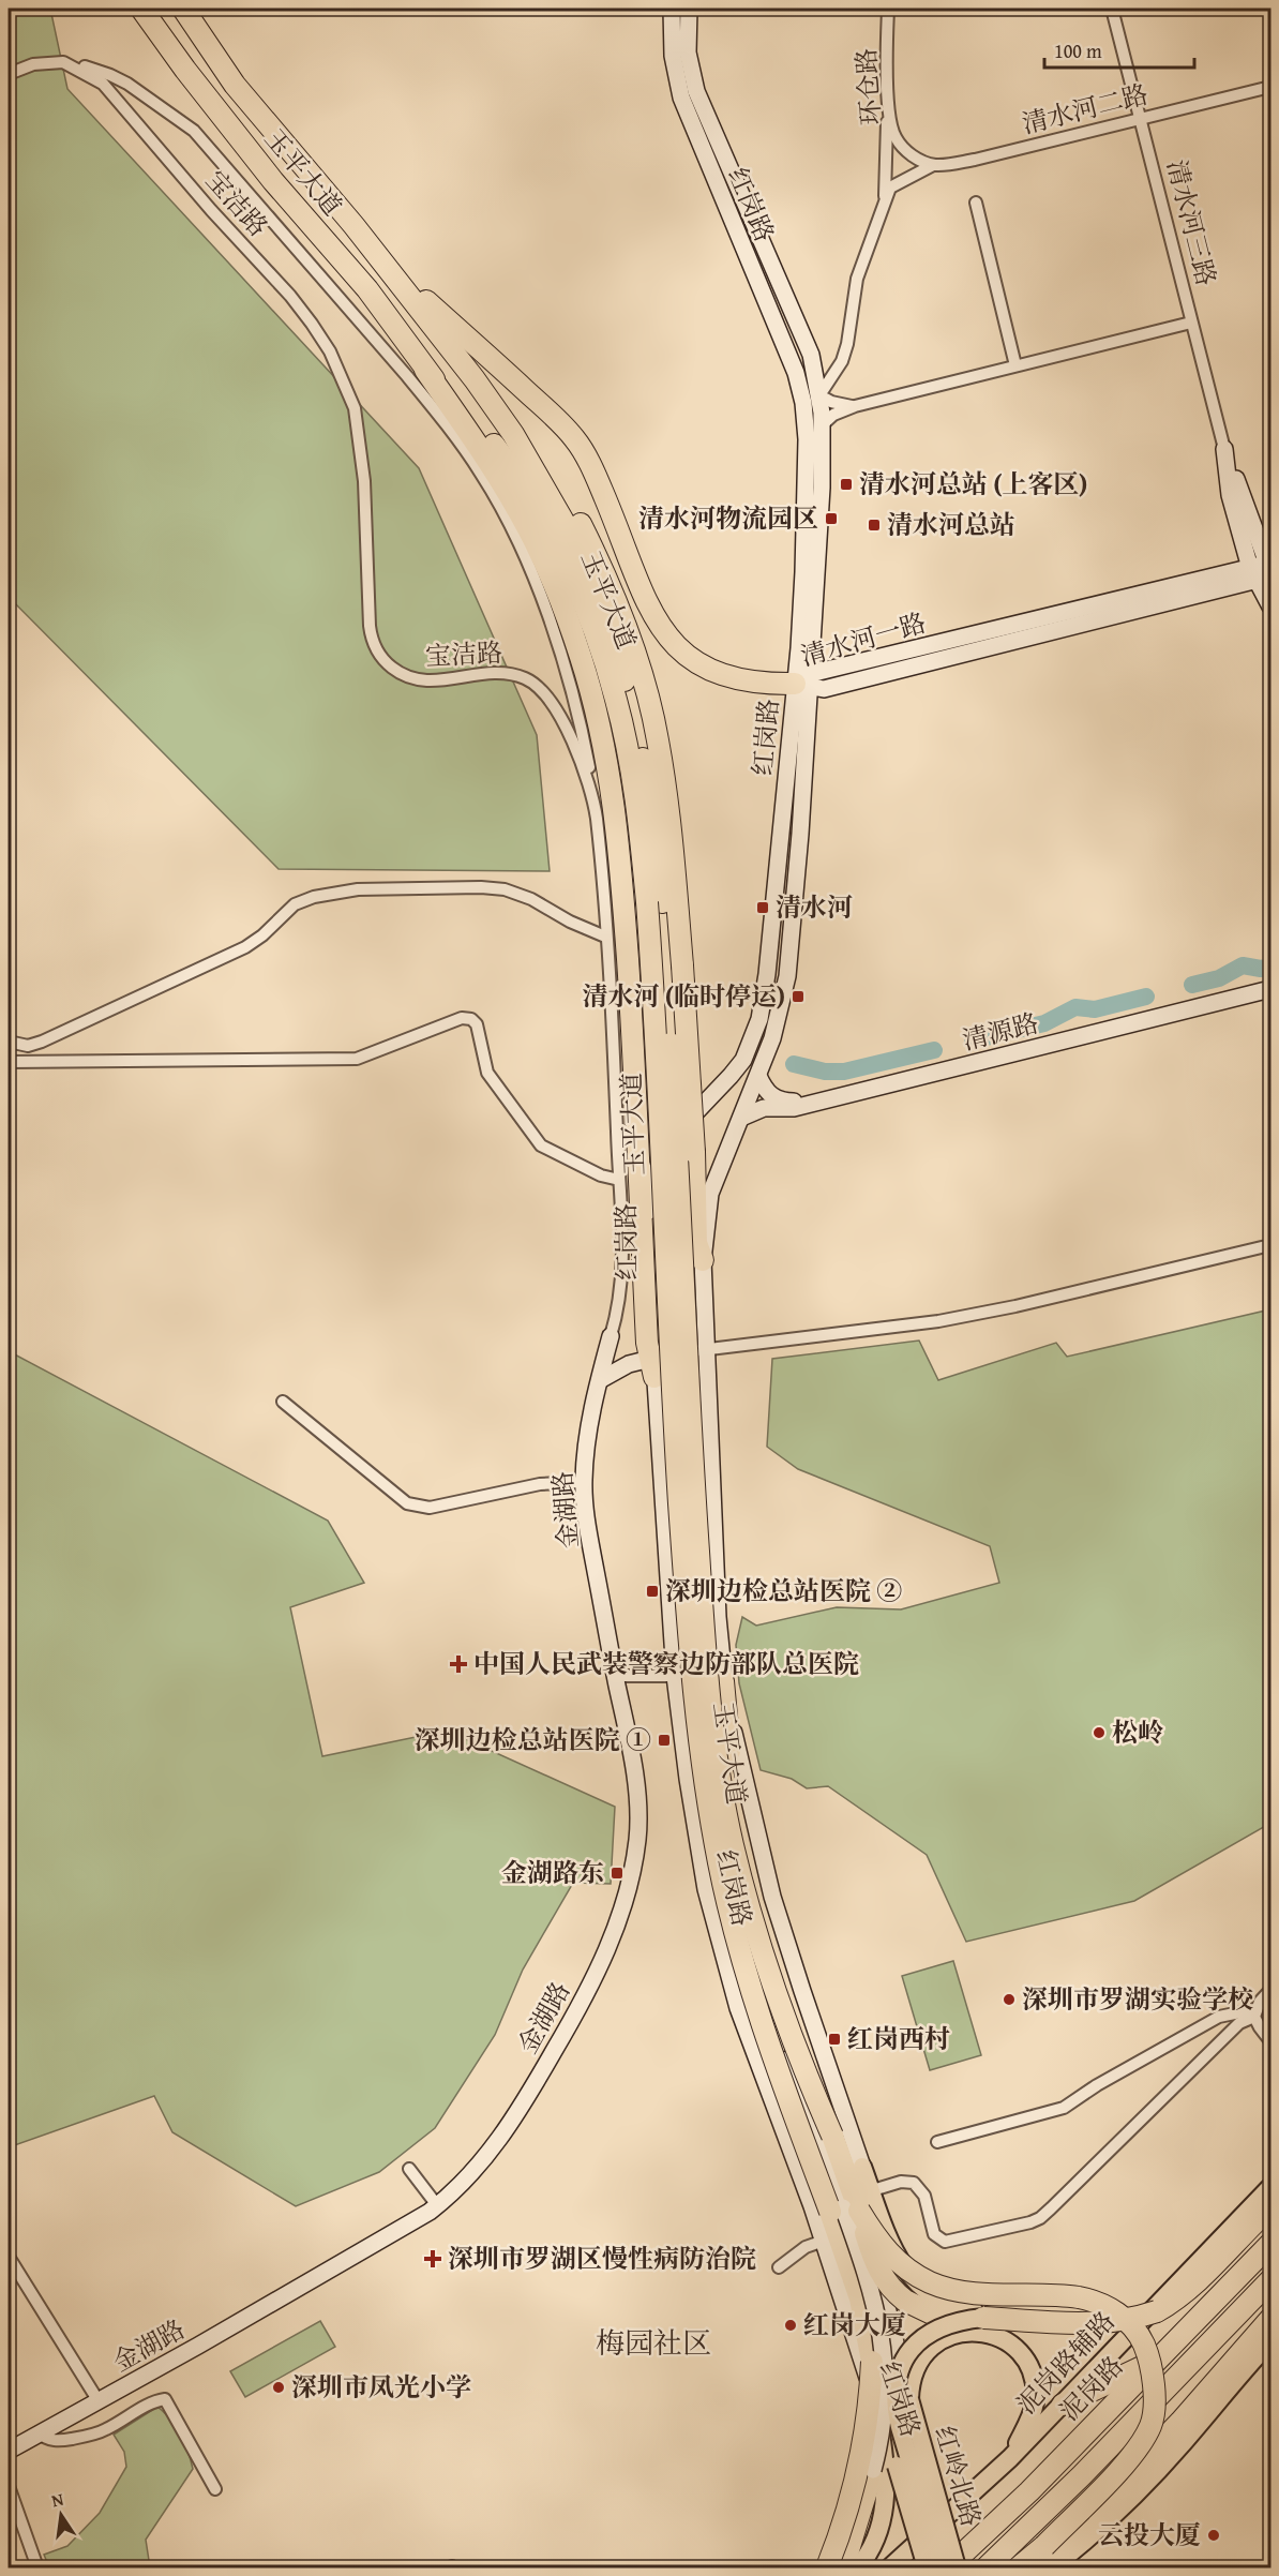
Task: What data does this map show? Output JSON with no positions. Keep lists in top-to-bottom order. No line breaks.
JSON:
{"streets":{"highway":["玉平大道","泥岗路"],"main road":["红岗路","清水河三路","清水河一路","清源路","金湖路","泥岗路辅路","红岭北路"],"street":["环仓路","清水河二路","宝洁路"]},"crossings":[["环仓路","清水河二路"],["清水河二路","清水河三路"],["宝洁路","金湖路"],["红岗路","清水河一路"],["红岗路","清源路"],["红岗路","红岭北路"],["清水河三路","清水河一路"]],"districts":["梅园社区"],"places":{"transit":["清水河总站 (上客区)","清水河物流园区","清水河总站","清水河","清水河 (临时停运)","深圳边检总站医院 ②","深圳边检总站医院 ①","金湖路东","红岗西村"],"health":["中国人民武装警察边防部队总医院","深圳市罗湖区慢性病防治院"],"other":["松岭","深圳市罗湖实验学校","红岗大厦","深圳市凤光小学","云投大厦"]},"scale_bar":"100 m","north":"top"}
